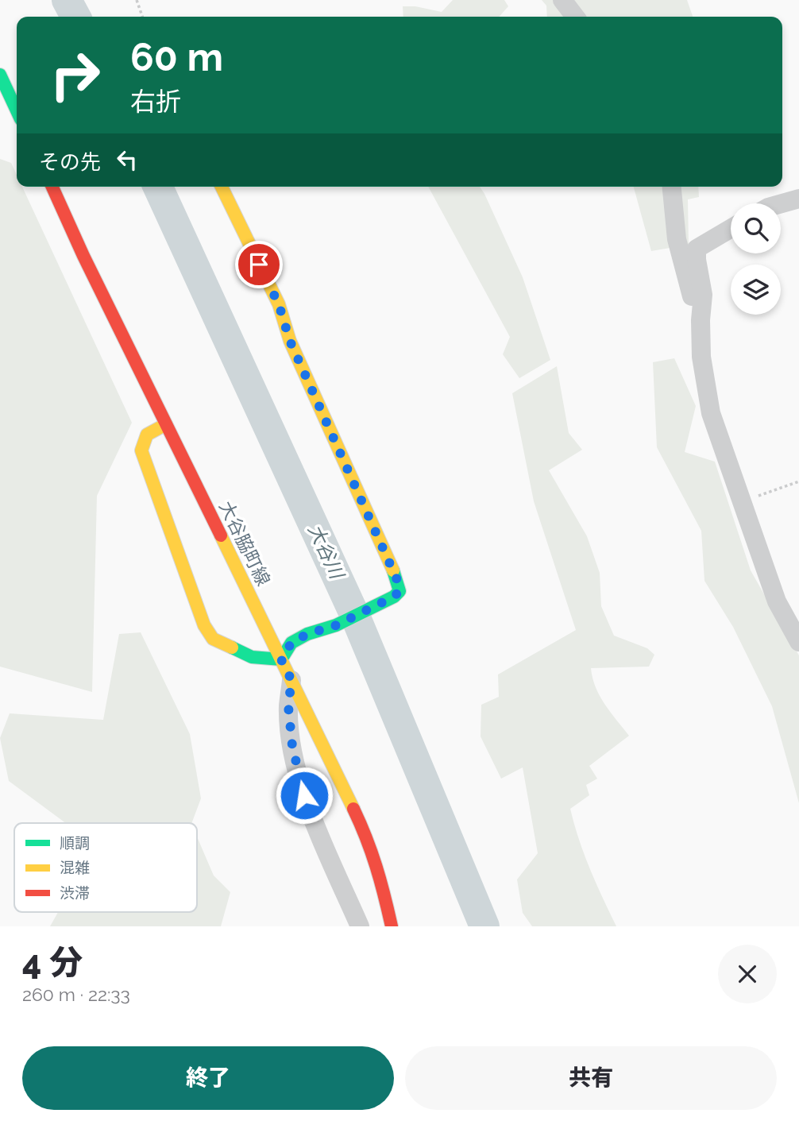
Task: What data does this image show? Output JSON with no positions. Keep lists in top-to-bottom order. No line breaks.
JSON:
{"streets":{"street":["大谷脇町線"]},"water":["大谷川"],"legend":["順調","混雑","渋滞"],"page":{"turn":["60 m","右折"],"then":"その先","heading":["4 分","260 m · 22:33"],"buttons":["終了","共有"]}}
